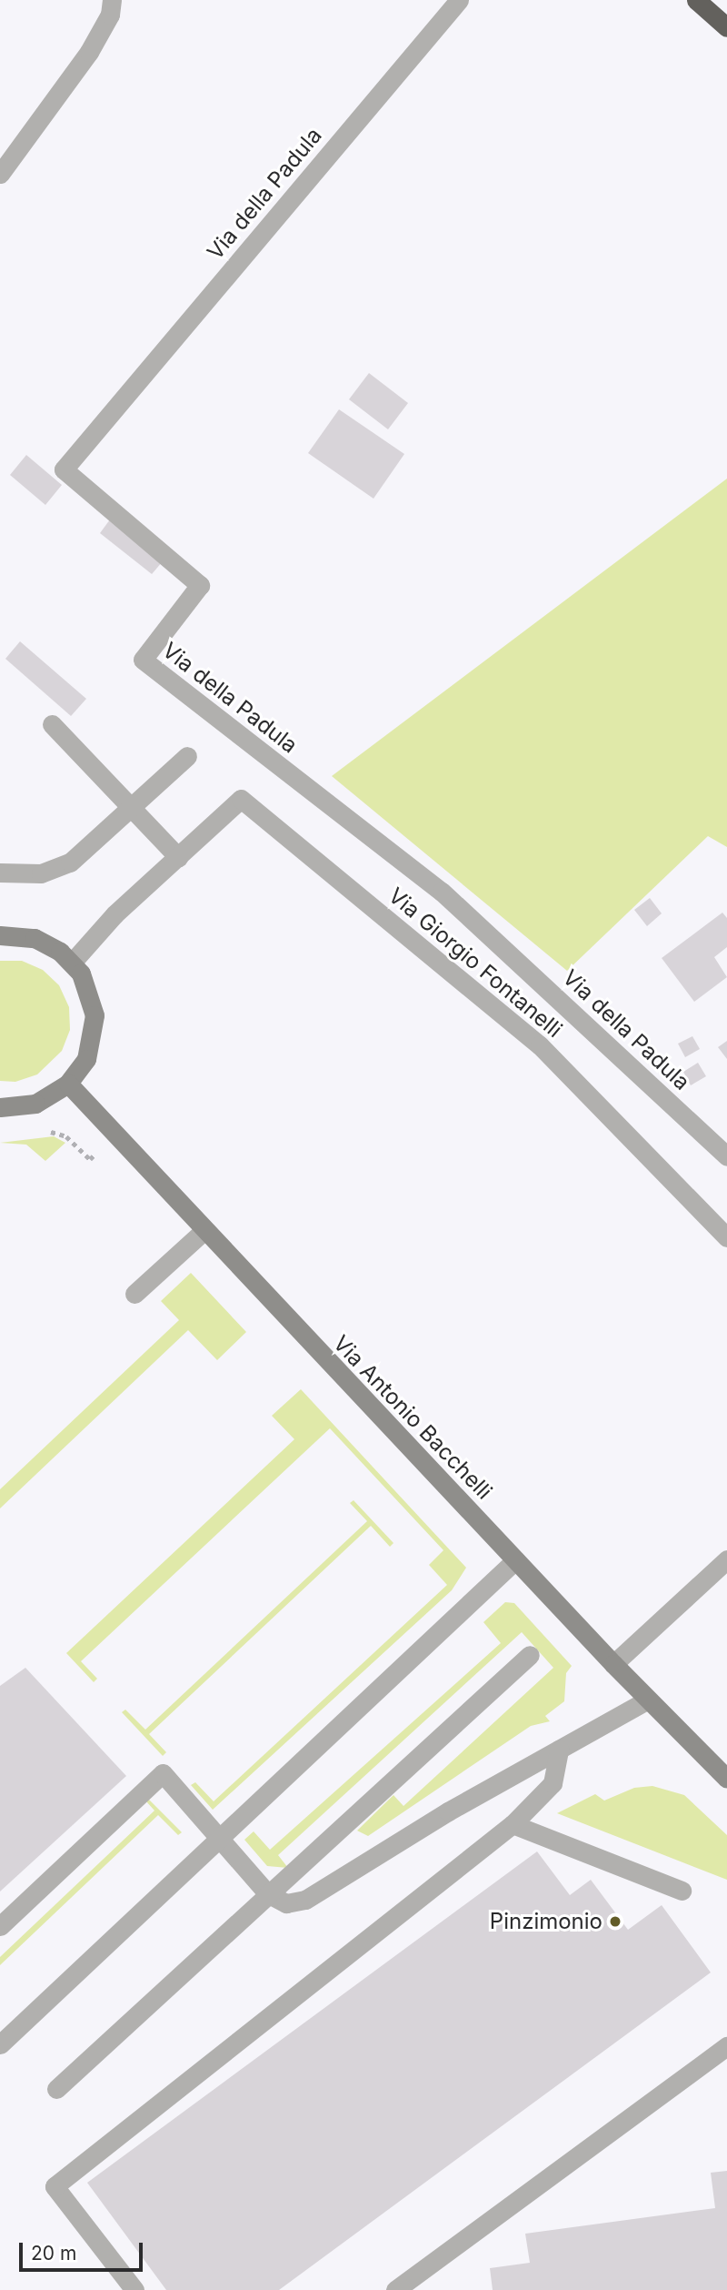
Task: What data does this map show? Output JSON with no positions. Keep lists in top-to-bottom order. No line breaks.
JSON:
{"streets":{"street":["Via della Padula","Via Giorgio Fontanelli","Via Antonio Bacchelli"]},"places":["Pinzimonio"],"scale_bar":"20 m"}
